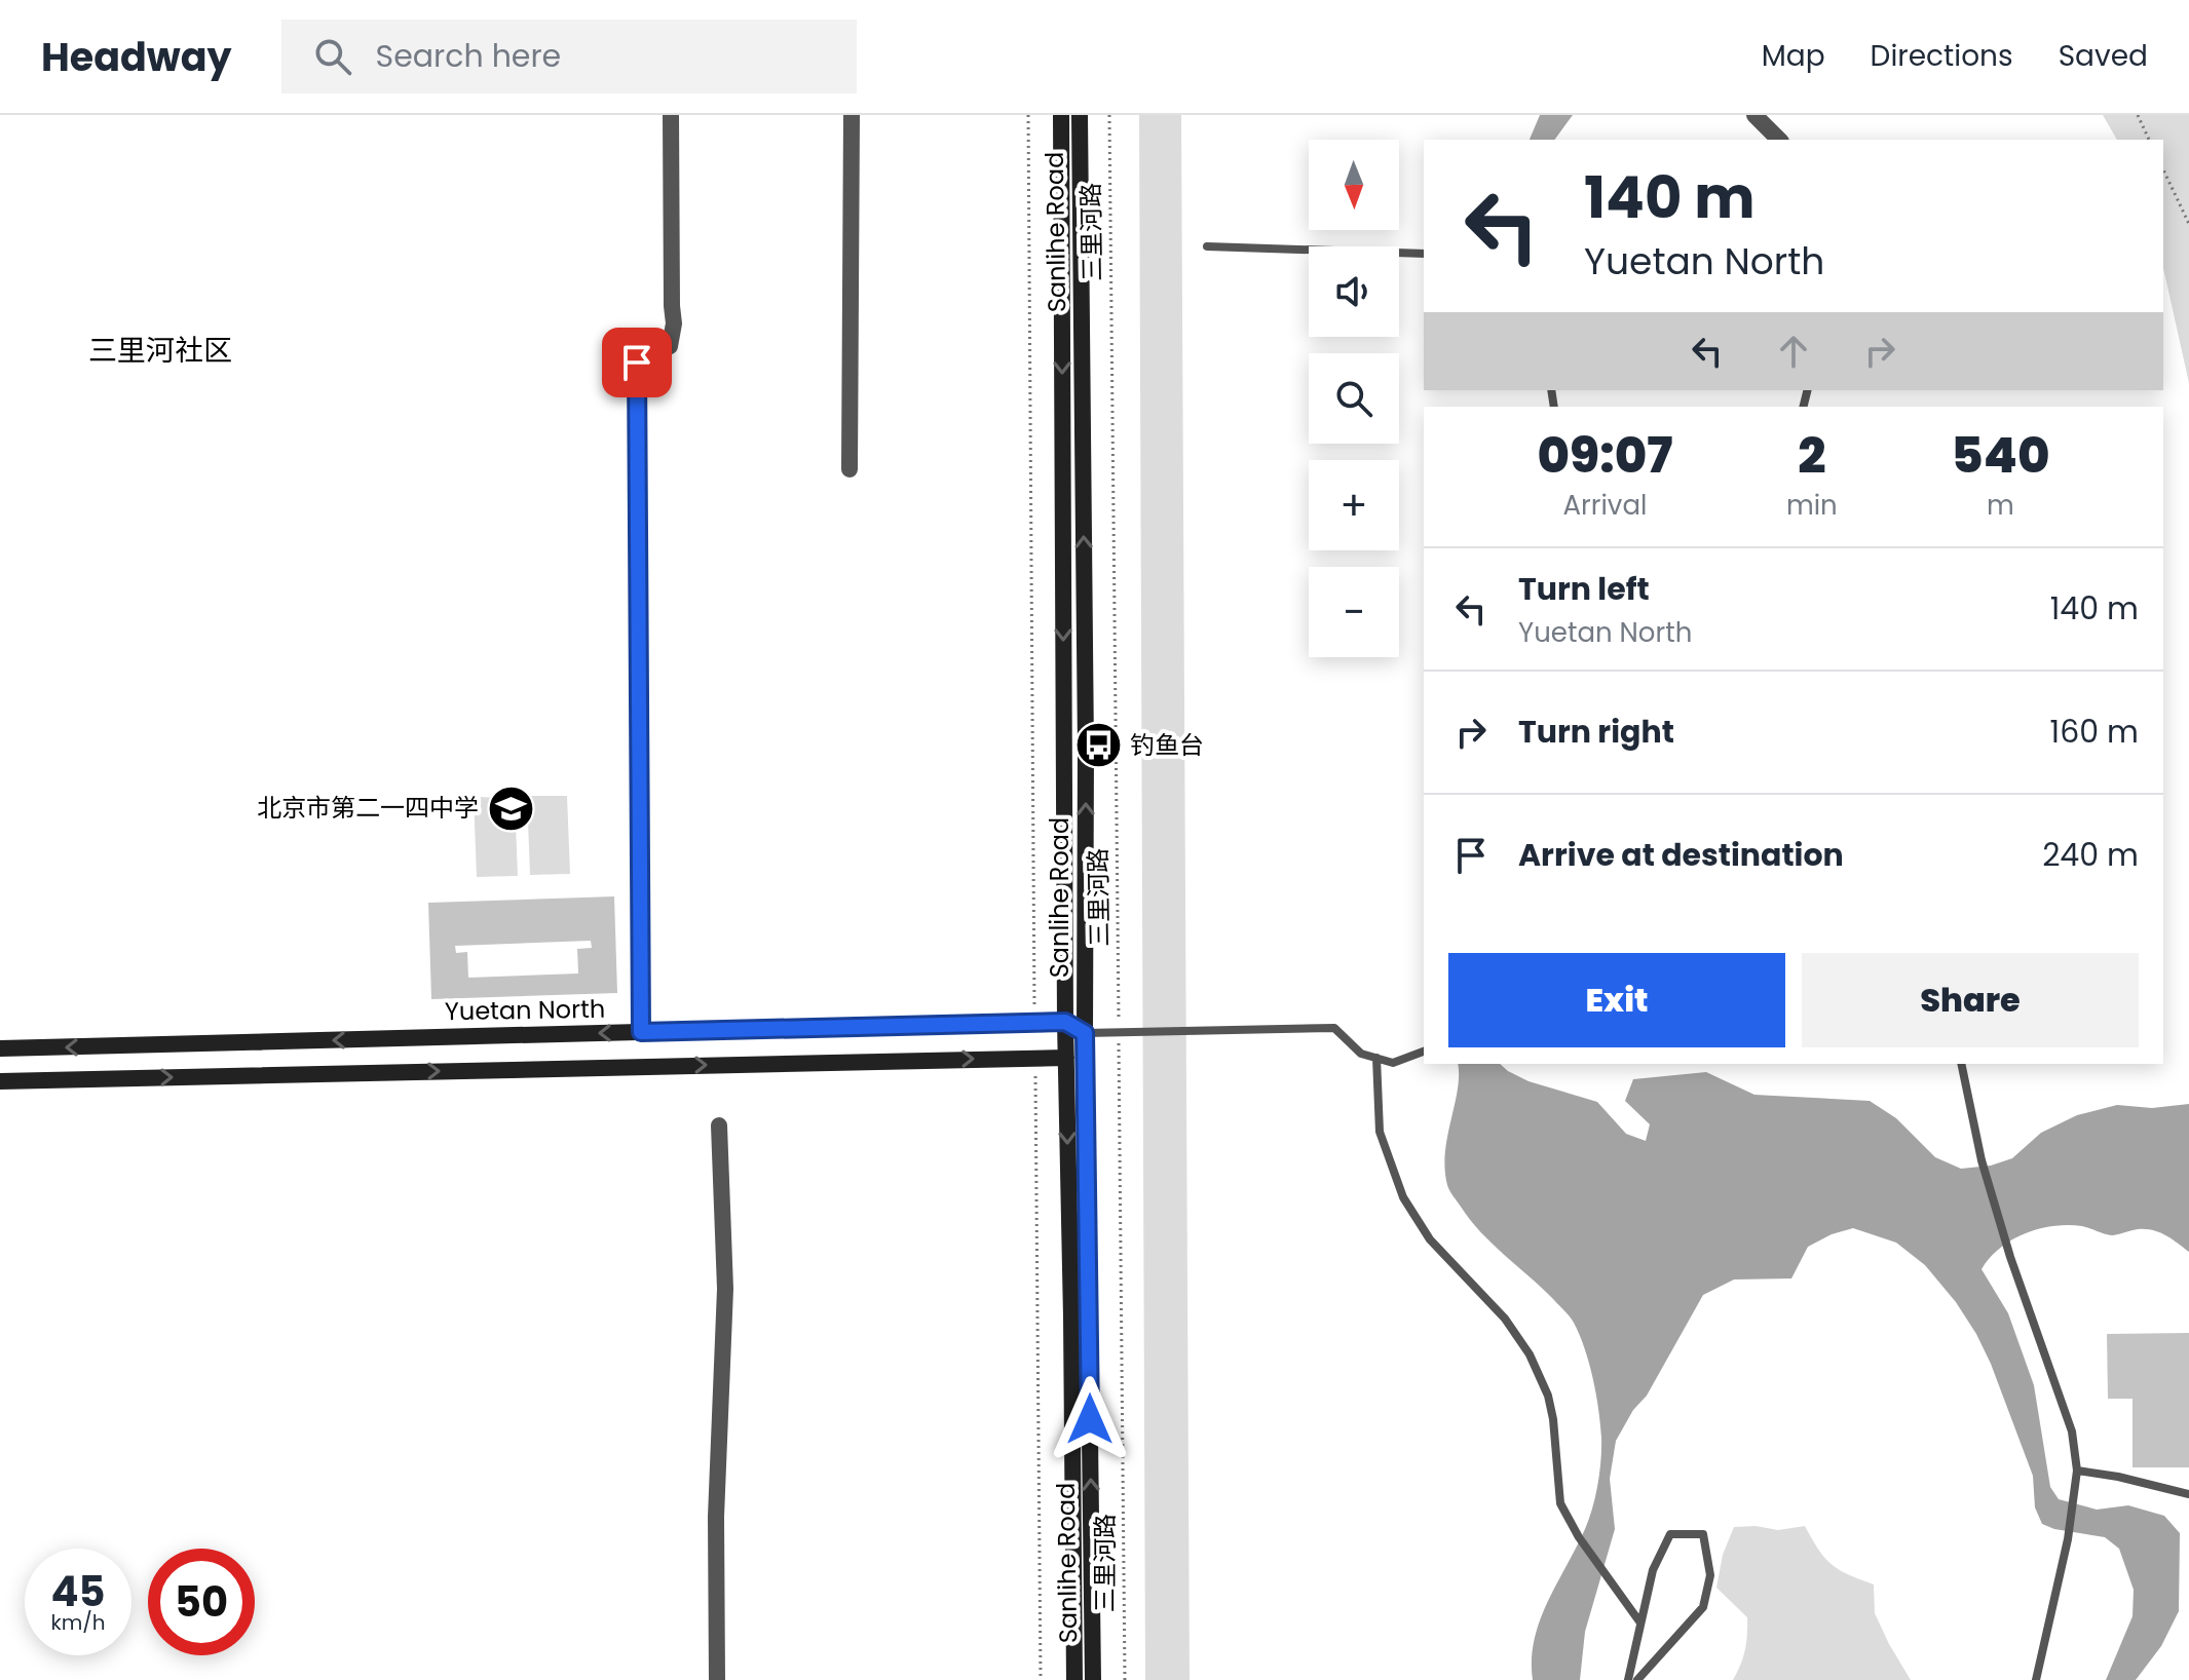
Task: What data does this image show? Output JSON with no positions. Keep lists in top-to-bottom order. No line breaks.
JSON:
{"streets":{"main road":["Sanlihe Road","Yuetan North"],"path":["三里河路"]},"crossings":[["Sanlihe Road","Yuetan North"]],"districts":["三里河社区"],"places":{"bus stop":["钓鱼台"],"school or university":["北京市第二一四中学"]},"north":"bottom","page":{"header":"Headway","search":"Search here","nav":["Map","Directions","Saved"],"map_buttons":["+","−"],"turn":["140 m","Yuetan North"],"eta":["09:07","Arrival","2","min","540","m"],"list":[{"name":"Turn left","note":"Yuetan North","value":"140 m"},{"name":"Turn right","value":"160 m"},{"name":"Arrive at destination","value":"240 m"}],"buttons":["Exit","Share"],"speed":"45 km/h","limit":"50"}}
